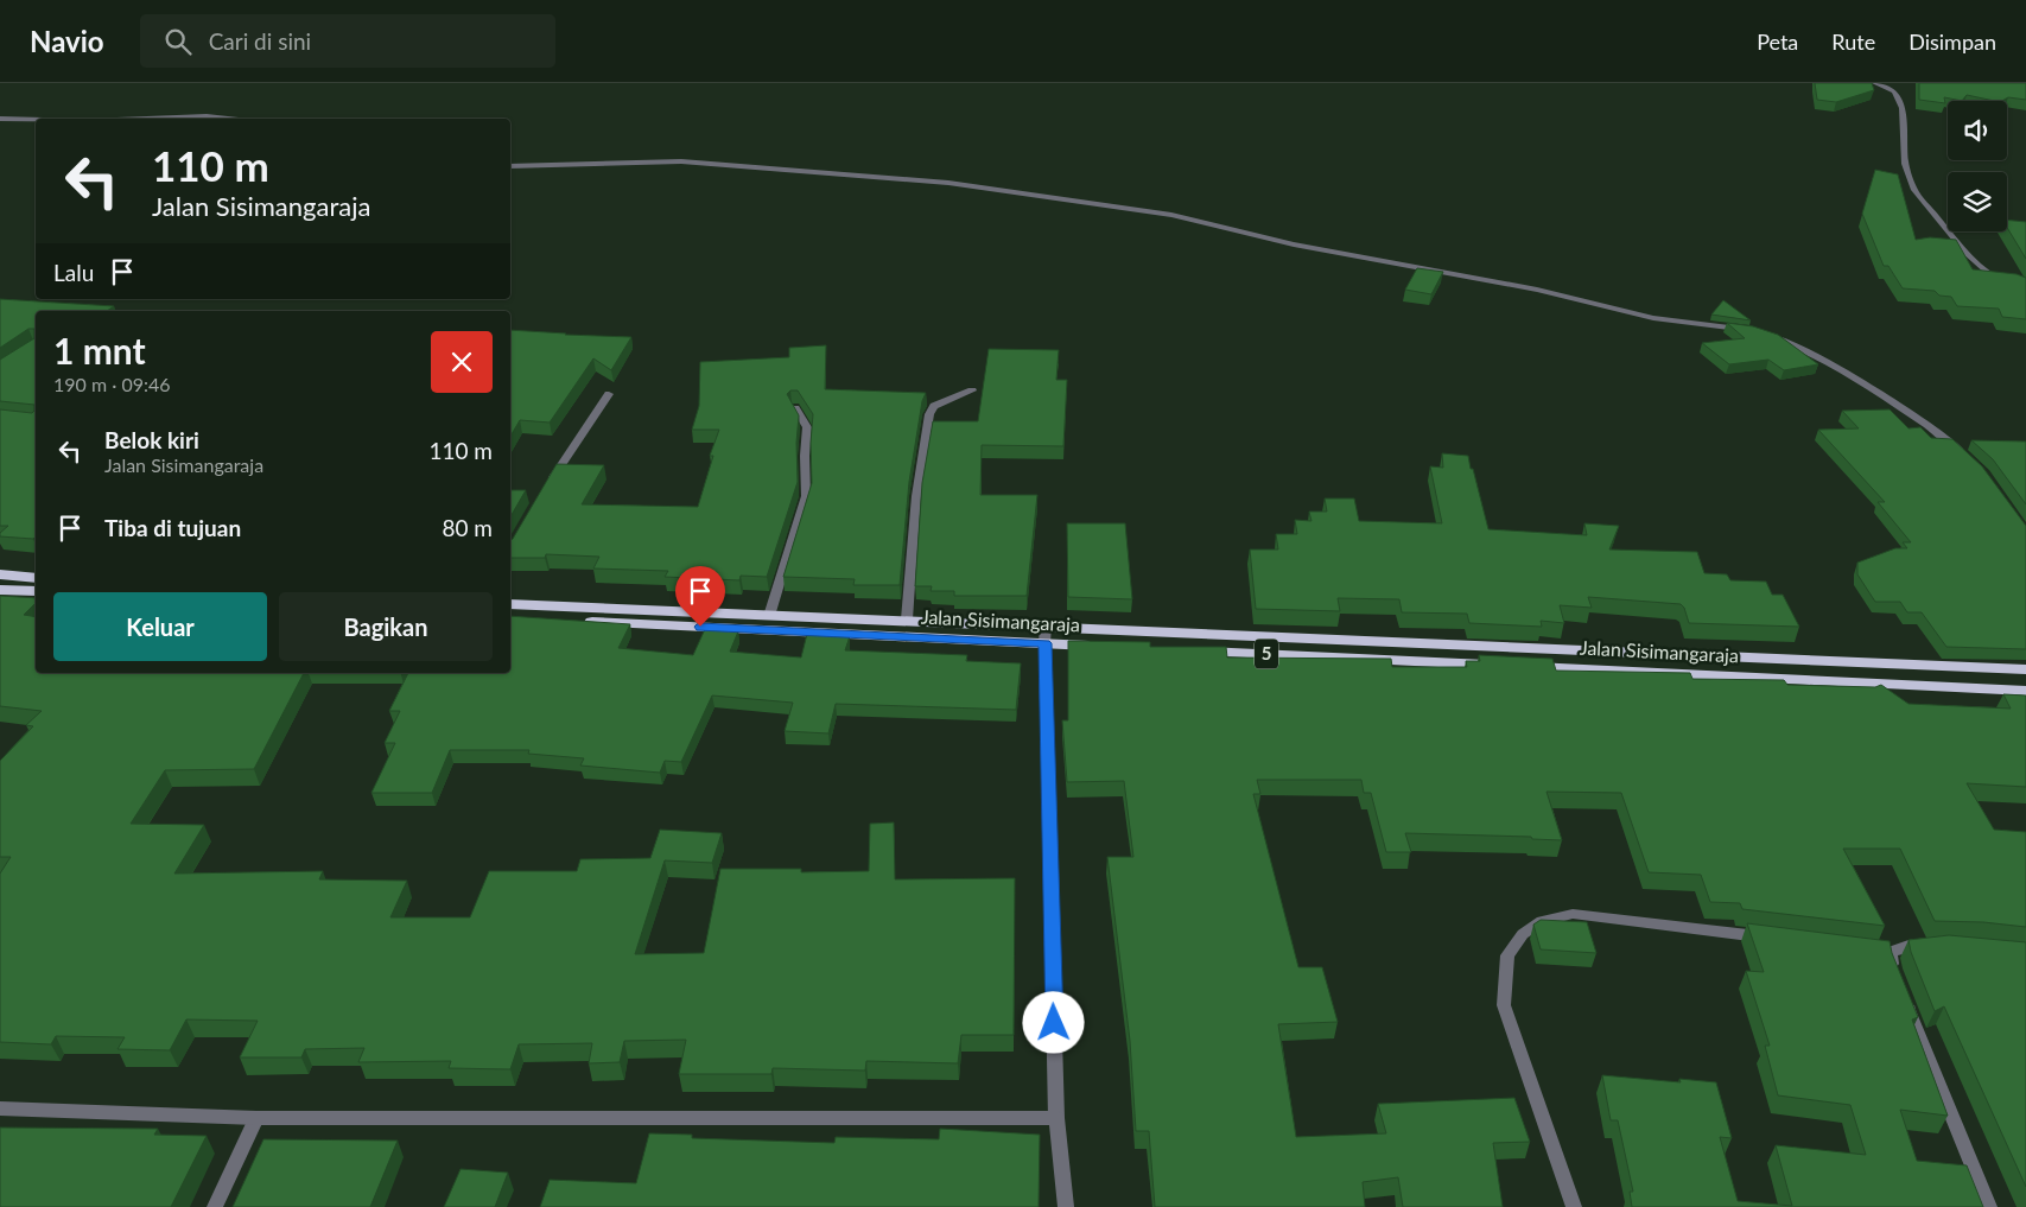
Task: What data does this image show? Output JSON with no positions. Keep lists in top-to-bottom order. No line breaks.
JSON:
{"streets":{"highway":["Jalan Sisimangaraja","5"]},"page":{"header":"Navio","search":"Cari di sini","nav":["Peta","Rute","Disimpan"],"turn":["110 m","Jalan Sisimangaraja"],"then":"Lalu","heading":["1 mnt","190 m · 09:46"],"list":[{"name":"Belok kiri","note":"Jalan Sisimangaraja","value":"110 m"},{"name":"Tiba di tujuan","value":"80 m"}],"buttons":["Keluar","Bagikan"]}}
